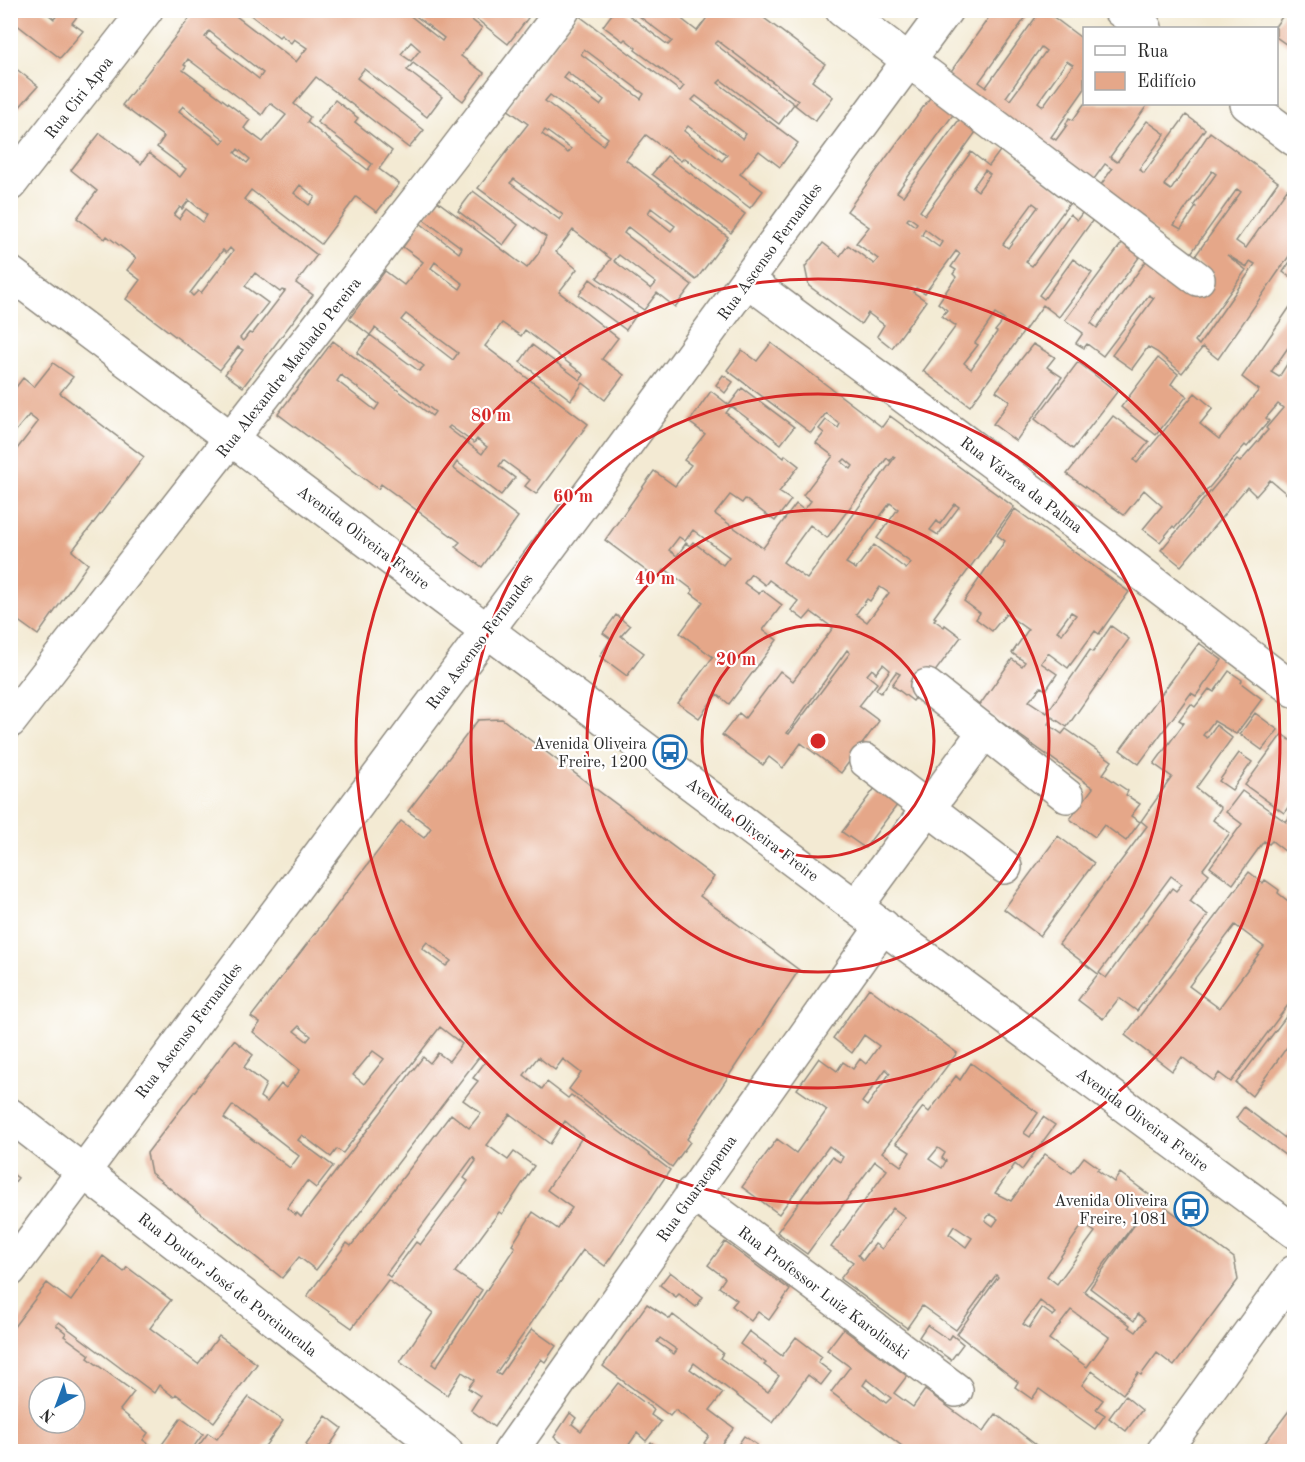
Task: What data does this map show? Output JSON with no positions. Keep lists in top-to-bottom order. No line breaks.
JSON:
{"streets":{"street":["Rua Ciri Apoa","Rua Ascenso Fernandes","Rua Alexandre Machado Pereira","Rua Várzea da Palma","Avenida Oliveira Freire","Rua Guaracapema","Rua Doutor José de Porciuncula","Rua Professor Luiz Karolinski"]},"crossings":[["Rua Ascenso Fernandes","Rua Várzea da Palma"],["Rua Ascenso Fernandes","Avenida Oliveira Freire"],["Rua Ascenso Fernandes","Rua Doutor José de Porciuncula"],["Rua Alexandre Machado Pereira","Avenida Oliveira Freire"],["Avenida Oliveira Freire","Rua Guaracapema"],["Rua Guaracapema","Rua Professor Luiz Karolinski"]],"places":{"bus stop":["Avenida Oliveira Freire, 1200","Avenida Oliveira Freire, 1081"]},"legend":["Rua","Edifício"],"north":"bottom left","rings":["80 m","60 m","40 m","20 m"]}
